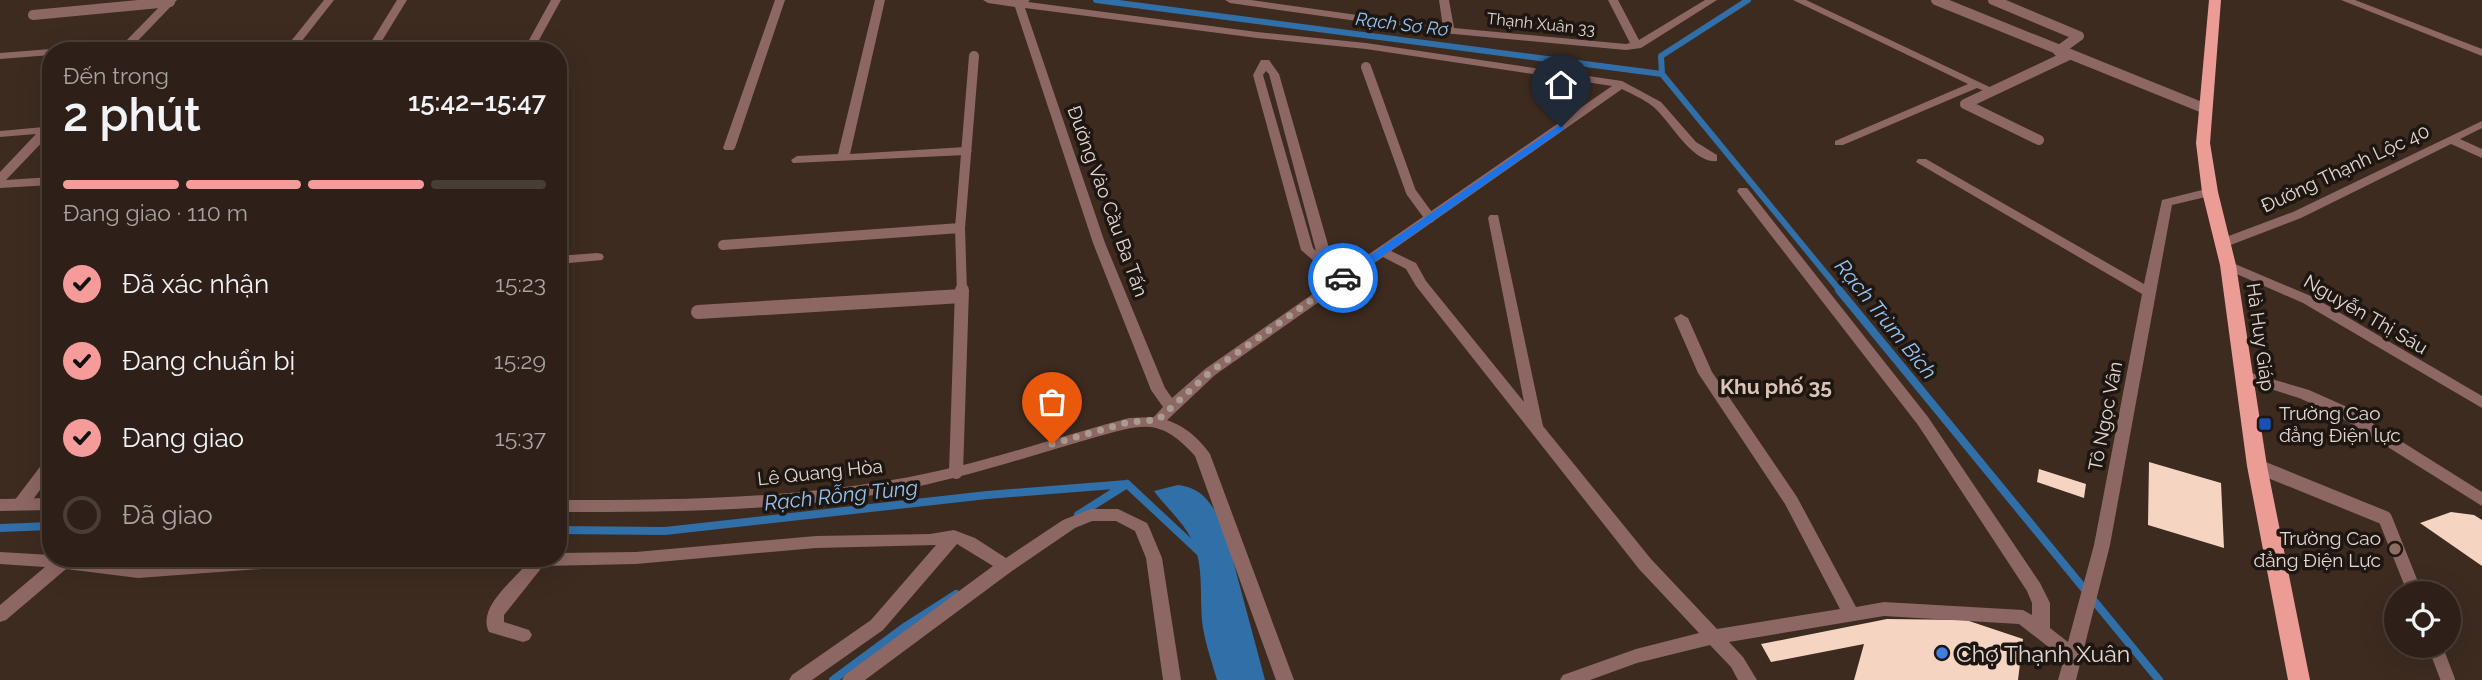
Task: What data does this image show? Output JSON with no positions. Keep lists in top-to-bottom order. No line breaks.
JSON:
{"streets":{"main road":["Hà Huy Giáp"],"street":["Thạnh Xuân 33","Đường Thạnh Lộc 40","Đường Vào Cầu Ba Tấn","Nguyễn Thị Sáu","Tô Ngọc Vân","Lê Quang Hòa"]},"crossings":[["Đường Thạnh Lộc 40","Hà Huy Giáp"],["Nguyễn Thị Sáu","Hà Huy Giáp"],["Hà Huy Giáp","Tô Ngọc Vân"]],"districts":["Khu phố 35"],"water":["Rạch Sơ Rơ","Rạch Trùm Bích","Rạch Rỗng Tùng"],"places":{"transit":["Trường Cao đẳng Điện lực"],"other":["Trường Cao đẳng Điện Lực","Chợ Thạnh Xuân"]},"page":{"heading":["2 phút","Đến trong","15:42–15:47"],"bar":"Đang giao · 110 m","list":[["Đã xác nhận","15:23"],["Đang chuẩn bị","15:29"],["Đang giao","15:37"],"Đã giao"]}}
